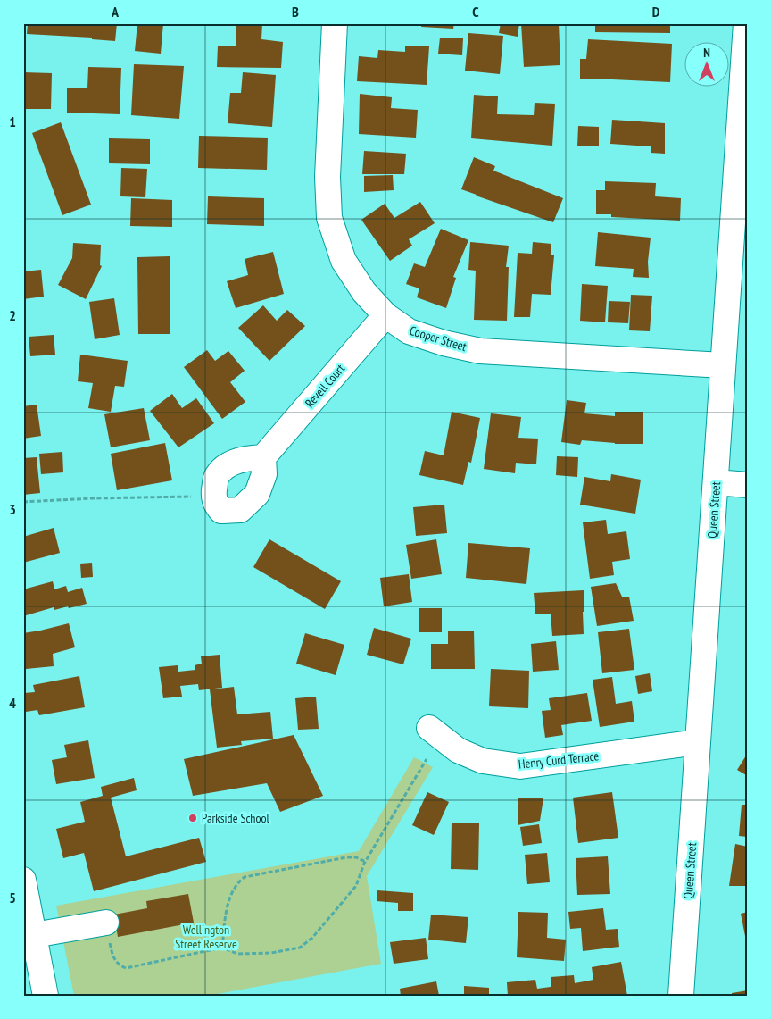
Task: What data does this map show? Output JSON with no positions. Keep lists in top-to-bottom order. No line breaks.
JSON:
{"streets":{"street":["Cooper Street","Revell Court","Queen Street","Henry Curd Terrace"]},"crossings":[["Cooper Street","Revell Court"],["Cooper Street","Queen Street"],["Queen Street","Henry Curd Terrace"]],"parks":["Wellington Street Reserve"],"places":["Parkside School"],"north":"top","grid":{"columns":["A","B","C","D"],"rows":["1","2","3","4","5"]}}
